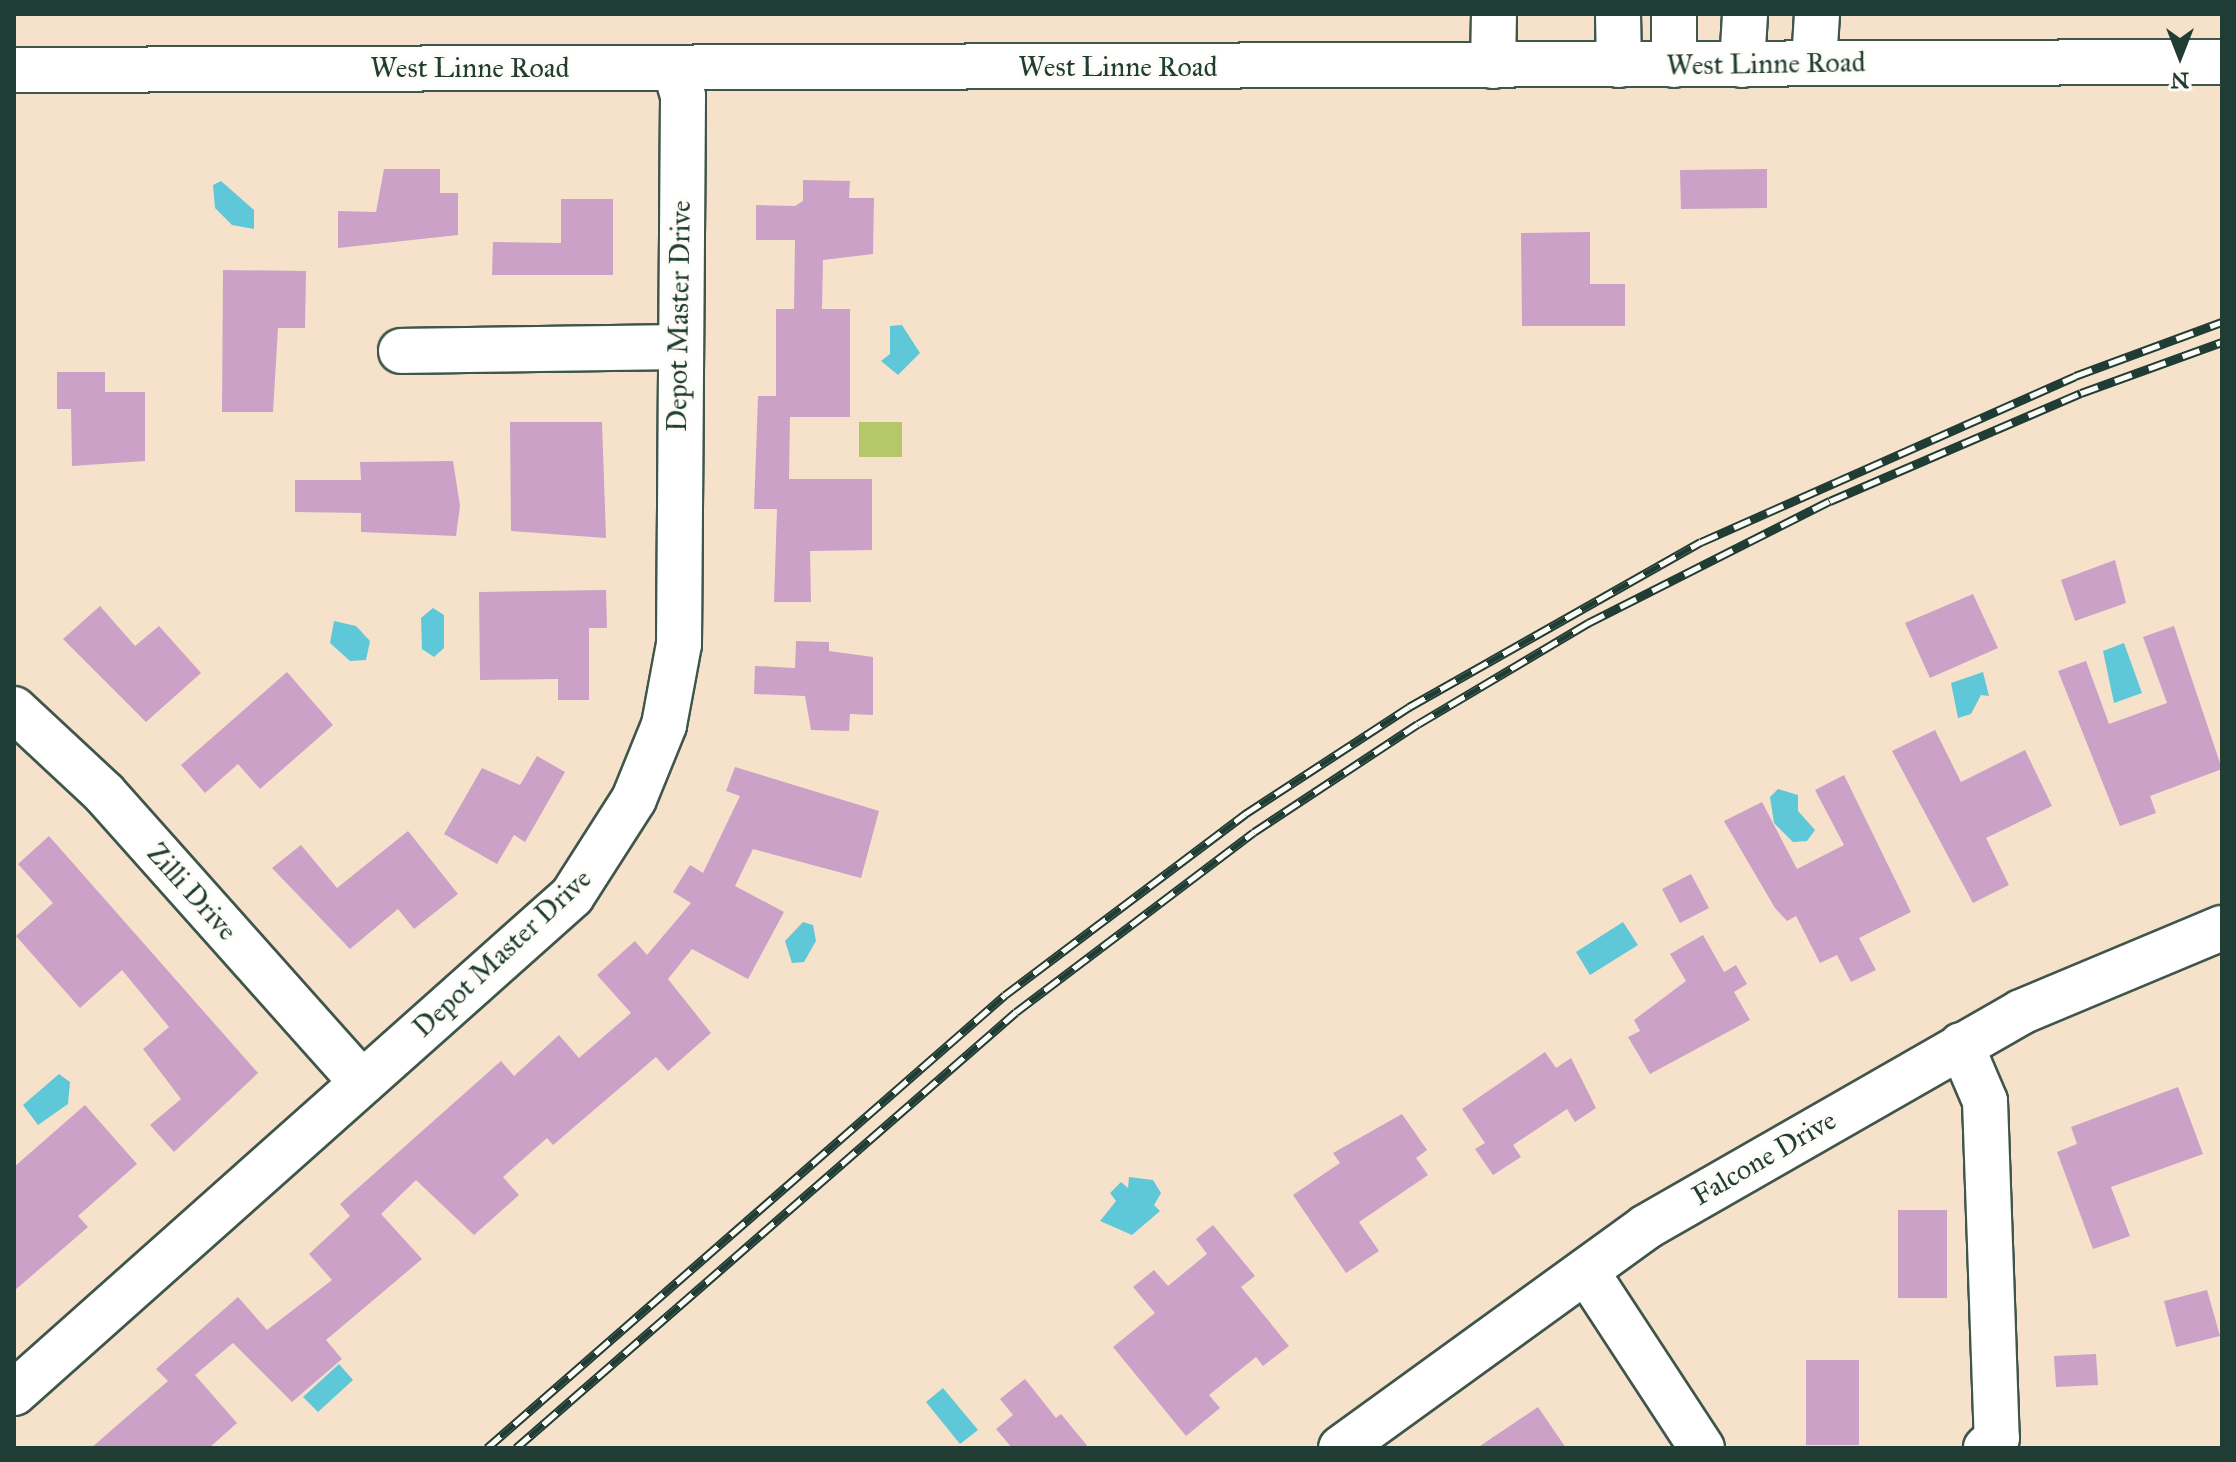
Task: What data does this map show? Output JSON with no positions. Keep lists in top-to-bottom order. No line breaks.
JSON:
{"streets":{"street":["West Linne Road","Depot Master Drive","Zilli Drive","Falcone Drive"]},"crossings":[["West Linne Road","Depot Master Drive"],["Depot Master Drive","Zilli Drive"]],"north":"bottom"}
